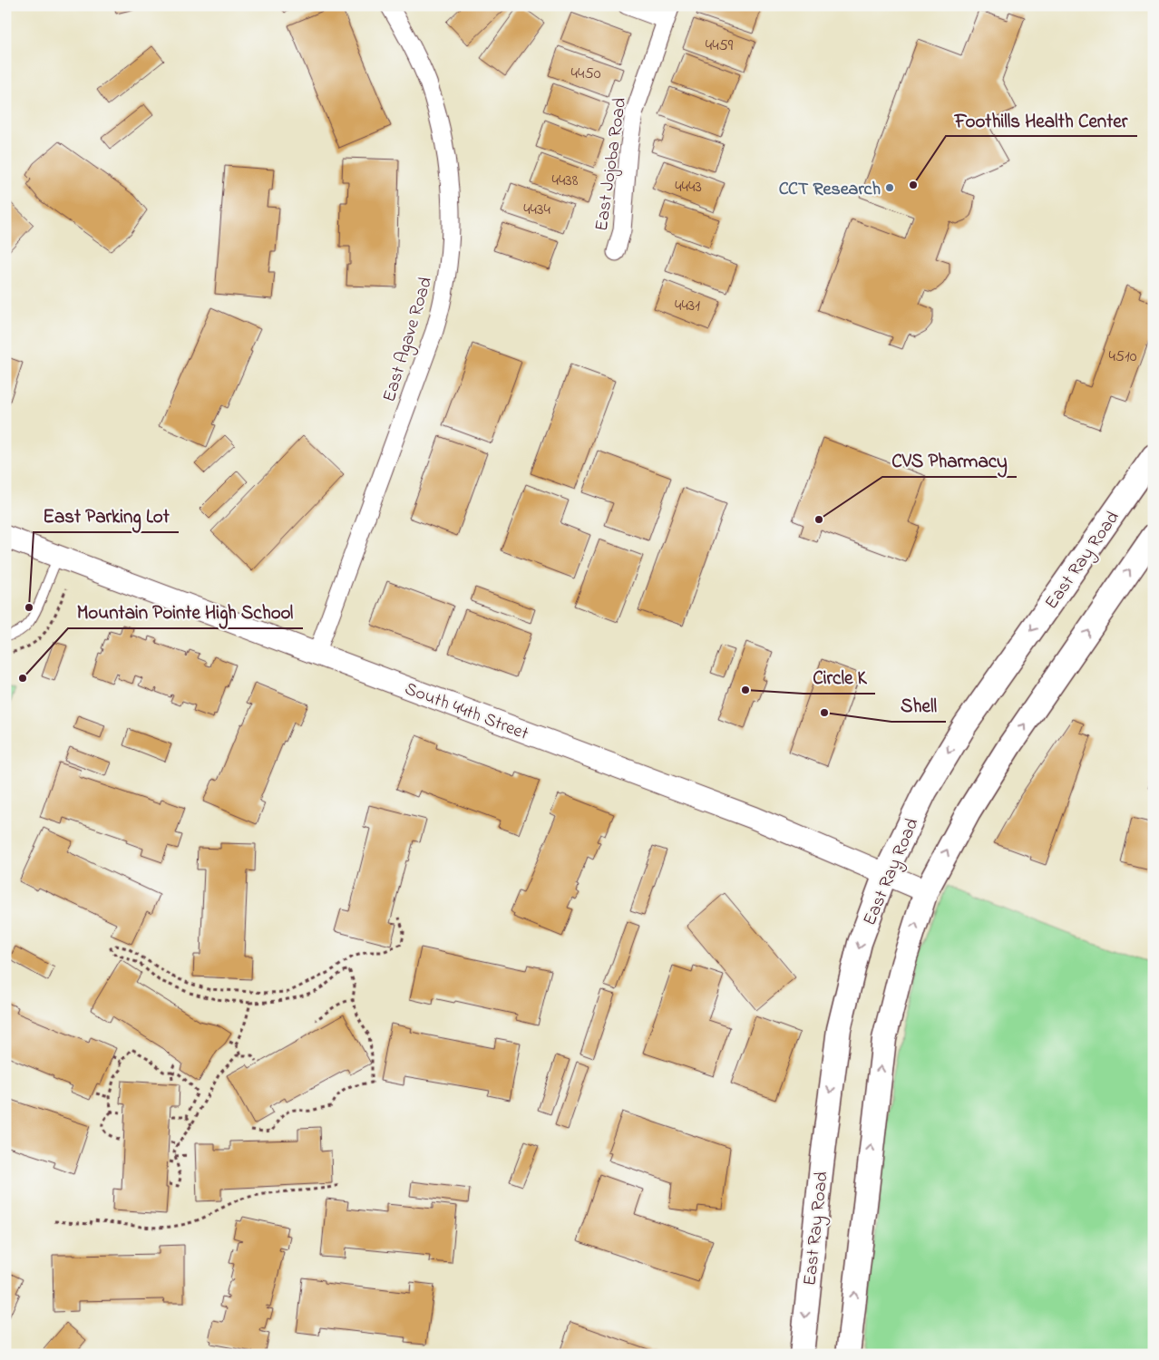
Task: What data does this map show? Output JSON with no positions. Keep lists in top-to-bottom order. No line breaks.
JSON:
{"streets":{"main road":["East Ray Road"],"street":["East Jojoba Road","East Agave Road","South 44th Street"]},"crossings":[["East Agave Road","South 44th Street"],["East Ray Road","South 44th Street"]],"places":["Foothills Health Center","CCT Research","CVS Pharmacy","East Parking Lot","Mountain Pointe High School","Circle K","Shell"],"house_numbers":["4459","4450","4438","4443","4434","4431","4510"]}
